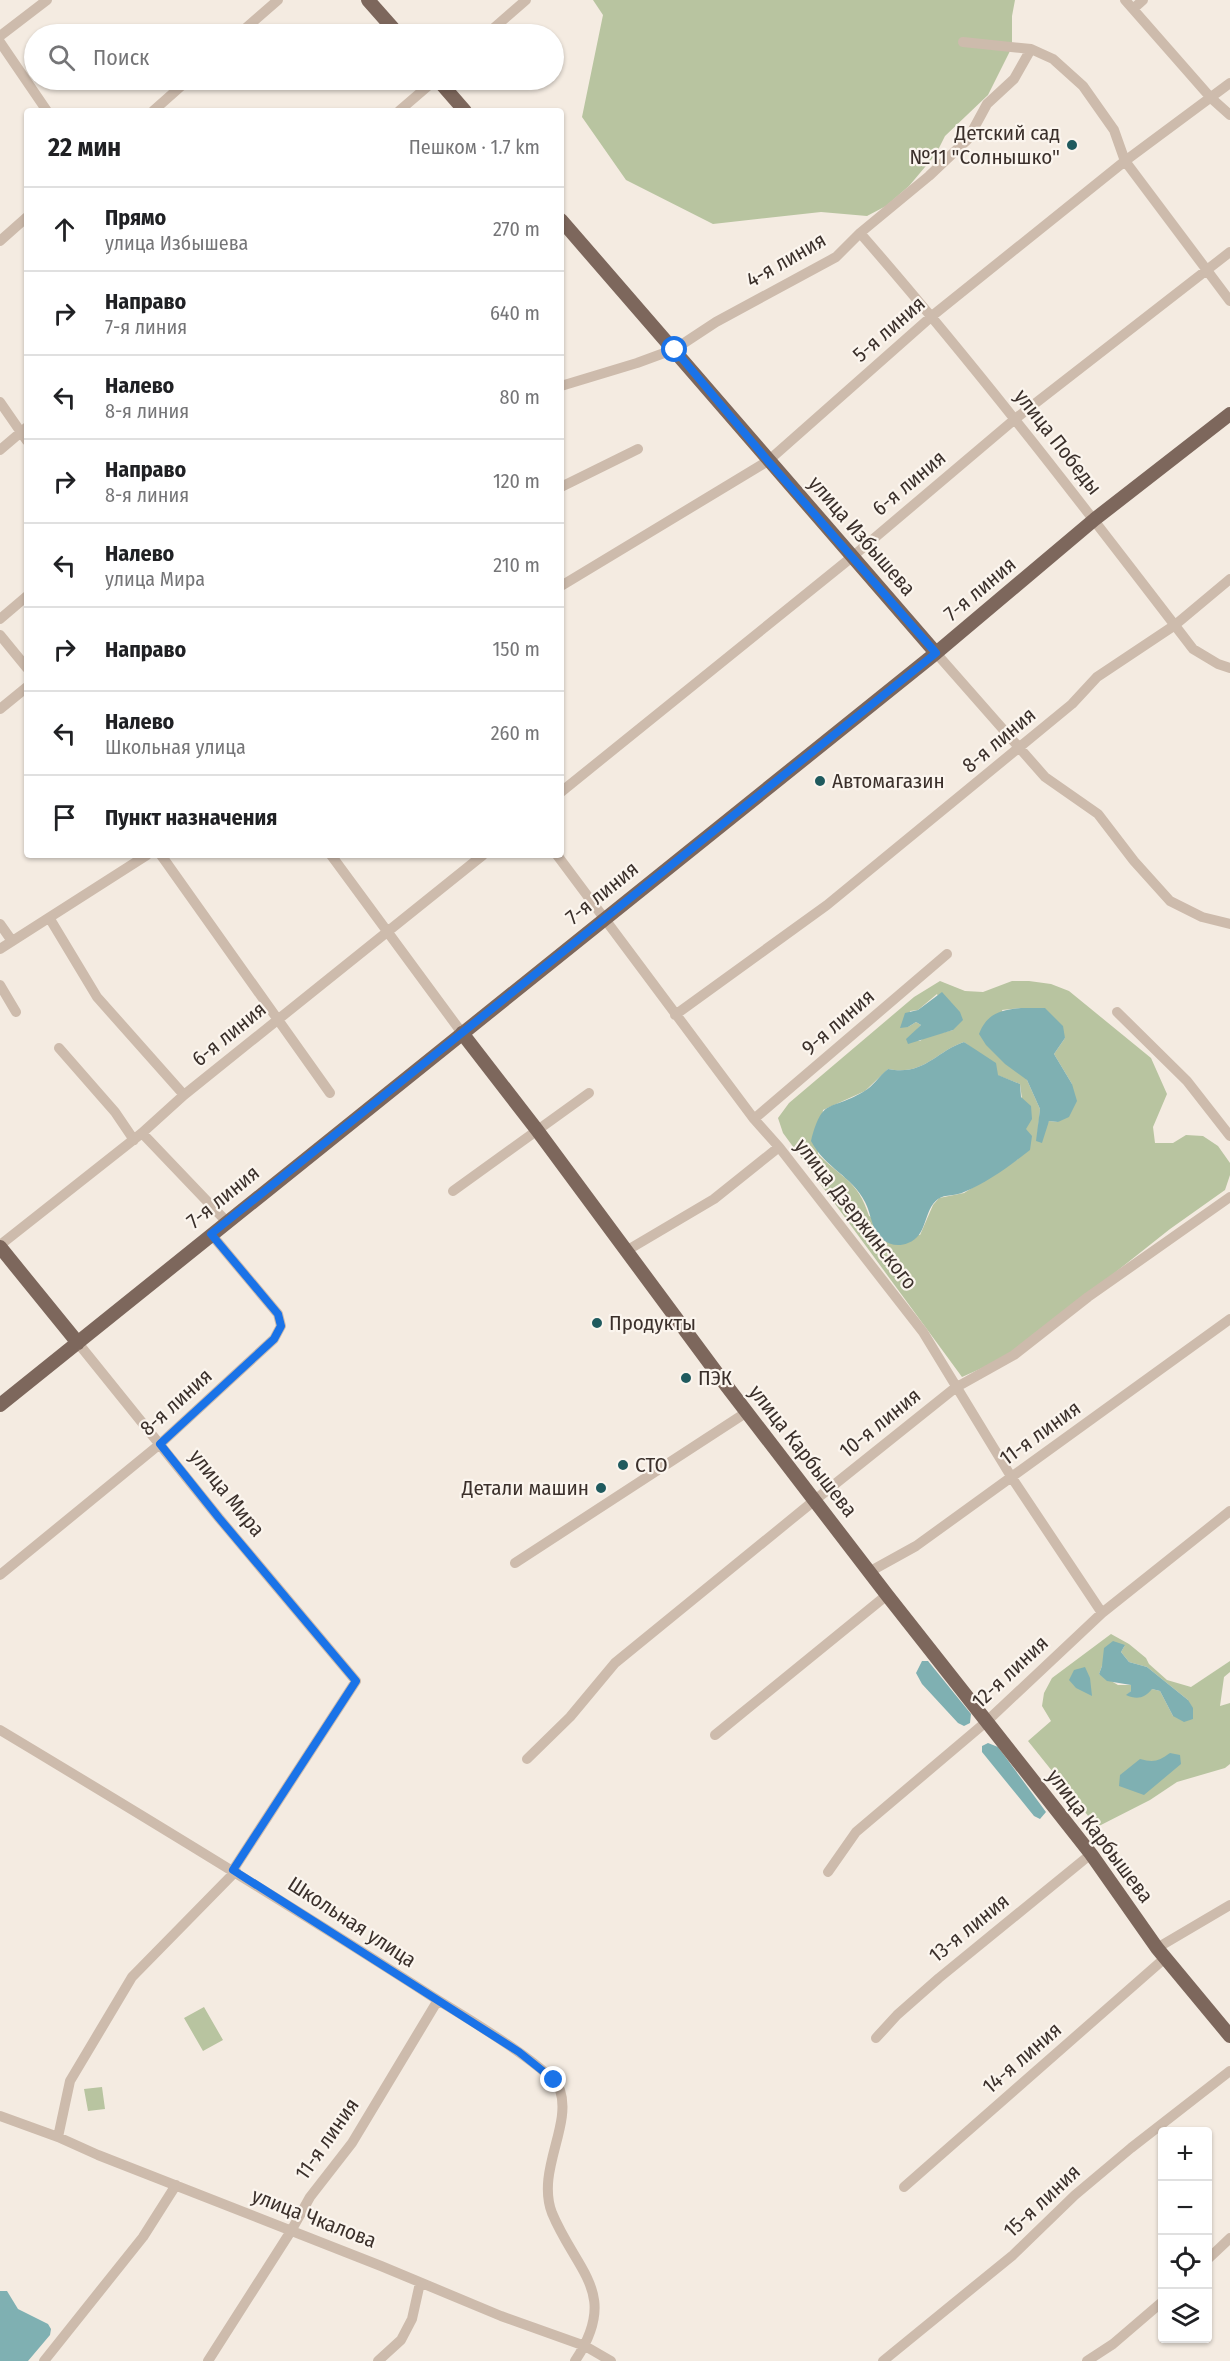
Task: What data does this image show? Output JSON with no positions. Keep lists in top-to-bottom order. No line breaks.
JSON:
{"streets":{"main road":["улица Избышева","7-я линия","улица Карбышева","улица Мира"],"street":["4-я линия","5-я линия","улица Победы","6-я линия","8-я линия","9-я линия","улица Дзержинского","10-я линия","11-я линия","12-я линия","Школьная улица","13-я линия","14-я линия","15-я линия","улица Чкалова"]},"crossings":[["4-я линия","улица Победы"],["4-я линия","улица Избышева"],["5-я линия","улица Победы"],["5-я линия","улица Избышева"],["улица Победы","6-я линия"],["улица Победы","7-я линия"],["улица Победы","8-я линия"],["6-я линия","улица Избышева"],["6-я линия","улица Карбышева"],["6-я линия","улица Мира"],["улица Избышева","7-я линия"],["улица Избышева","8-я линия"],["7-я линия","8-я линия"],["7-я линия","улица Дзержинского"],["7-я линия","улица Карбышева"],["7-я линия","улица Мира"],["8-я линия","улица Дзержинского"],["8-я линия","улица Мира"],["9-я линия","улица Дзержинского"],["улица Дзержинского","10-я линия"],["улица Дзержинского","11-я линия"],["улица Дзержинского","12-я линия"],["10-я линия","улица Карбышева"],["11-я линия","улица Карбышева"],["11-я линия","Школьная улица"],["11-я линия","улица Чкалова"],["улица Карбышева","12-я линия"],["улица Карбышева","13-я линия"],["улица Карбышева","14-я линия"],["улица Мира","Школьная улица"],["Школьная улица","улица Чкалова"]],"places":["Детский сад №11 \"Солнышко\"","Автомагазин","Продукты","ПЭК","СТО","Детали машин"],"page":{"search":"Поиск","heading":["22 мин","Пешком · 1.7 km"],"list":[["Прямо","улица Избышева","270 m"],["Направо","7-я линия","640 m"],["Налево","8-я линия","80 m"],["Направо","8-я линия","120 m"],["Налево","улица Мира","210 m"],["Направо","150 m"],["Налево","Школьная улица","260 m"],"Пункт назначения"],"map_buttons":["+","−"]}}
